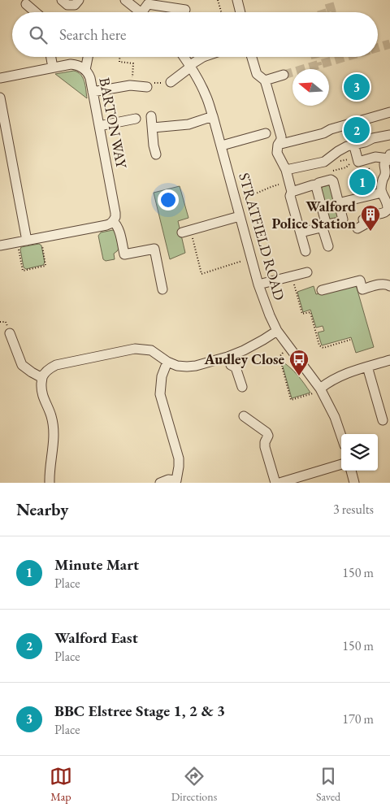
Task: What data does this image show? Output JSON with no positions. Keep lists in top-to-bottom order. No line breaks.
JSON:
{"streets":{"street":["BARTON WAY","STRATFIELD ROAD"]},"places":{"building":["Walford Police Station"],"bus stop":["Audley Close"]},"north":"left","page":{"search":"Search here","pins":["3","2","1"],"heading":["Nearby","3 results"],"list":[{"mark":"1","name":"Minute Mart","note":"Place","value":"150 m"},{"mark":"2","name":"Walford East","note":"Place","value":"150 m"},{"mark":"3","name":"BBC Elstree Stage 1, 2 & 3","note":"Place","value":"170 m"}],"nav":["Map","Directions","Saved"]}}
